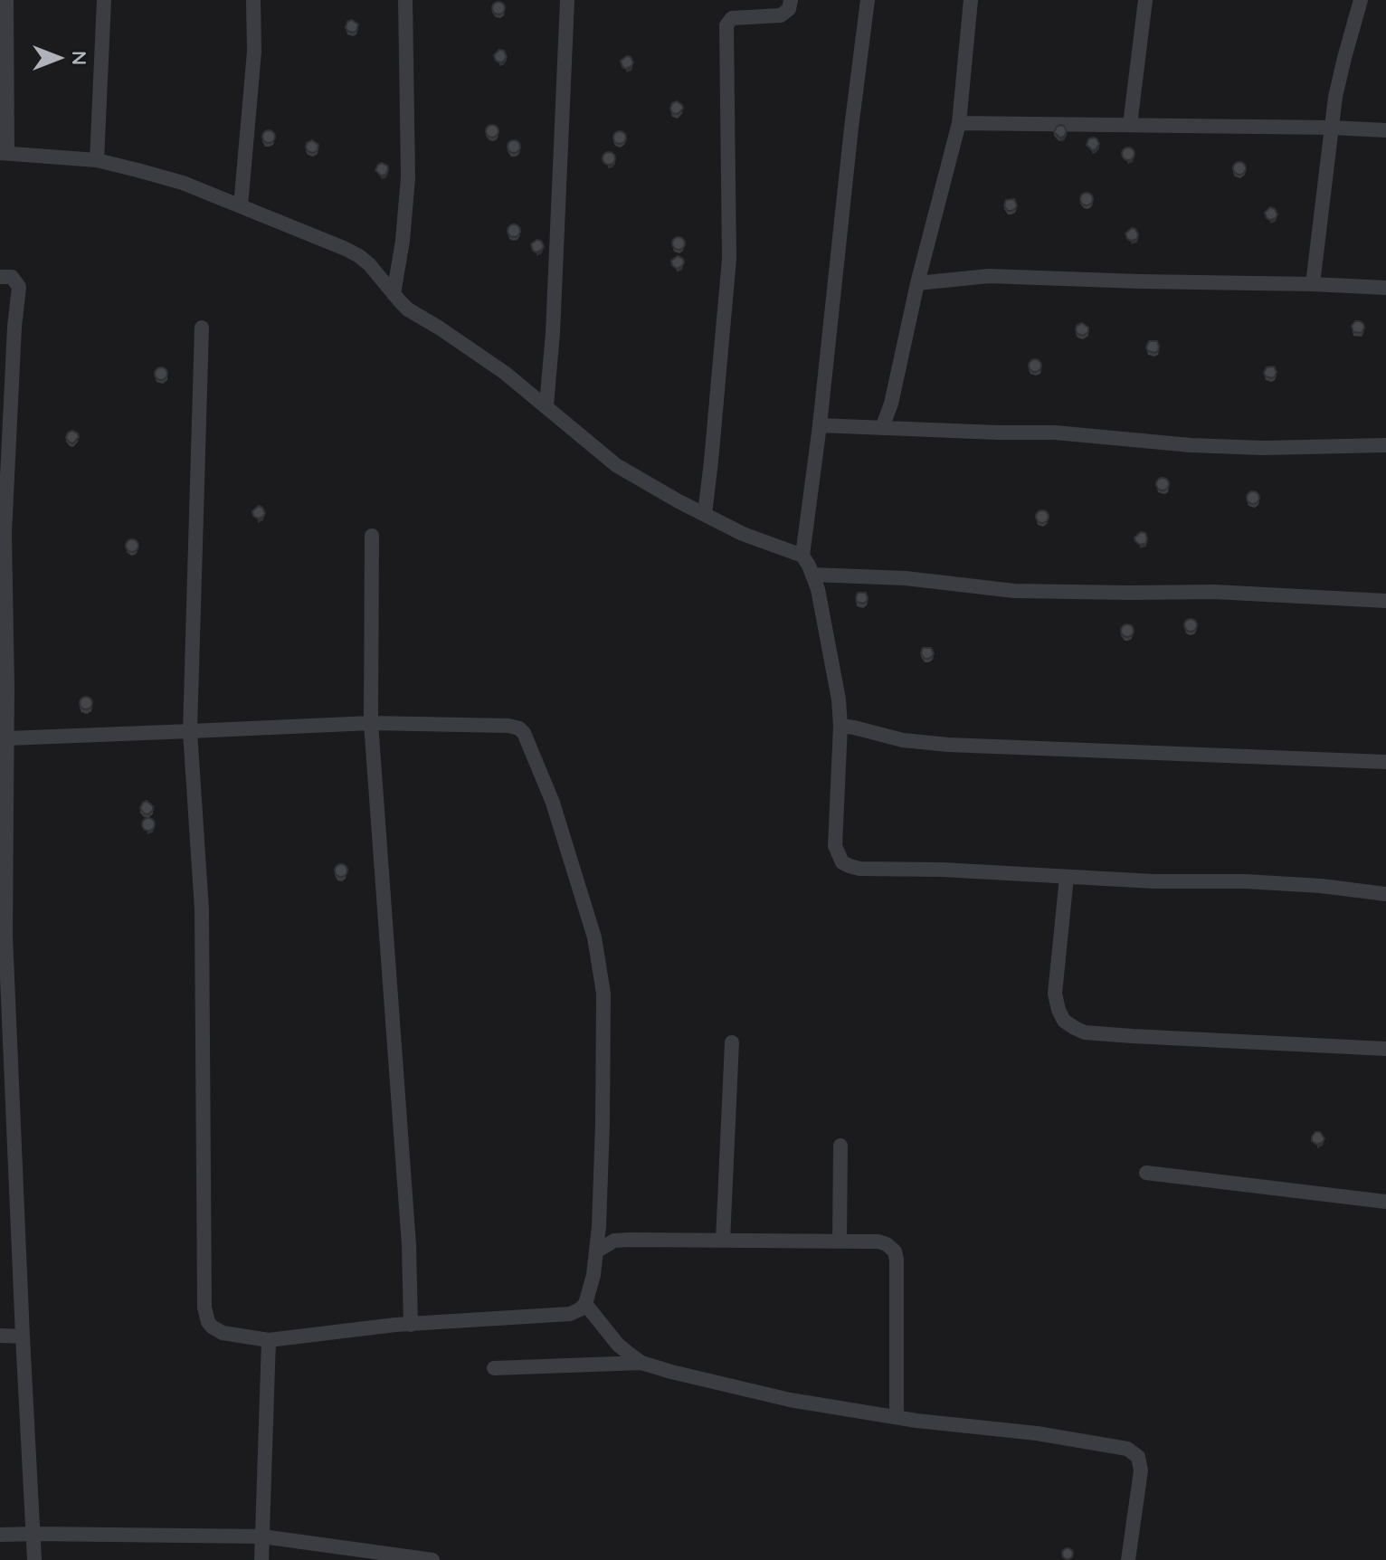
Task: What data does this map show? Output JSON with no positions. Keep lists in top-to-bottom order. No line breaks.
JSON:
{"north":"right"}
